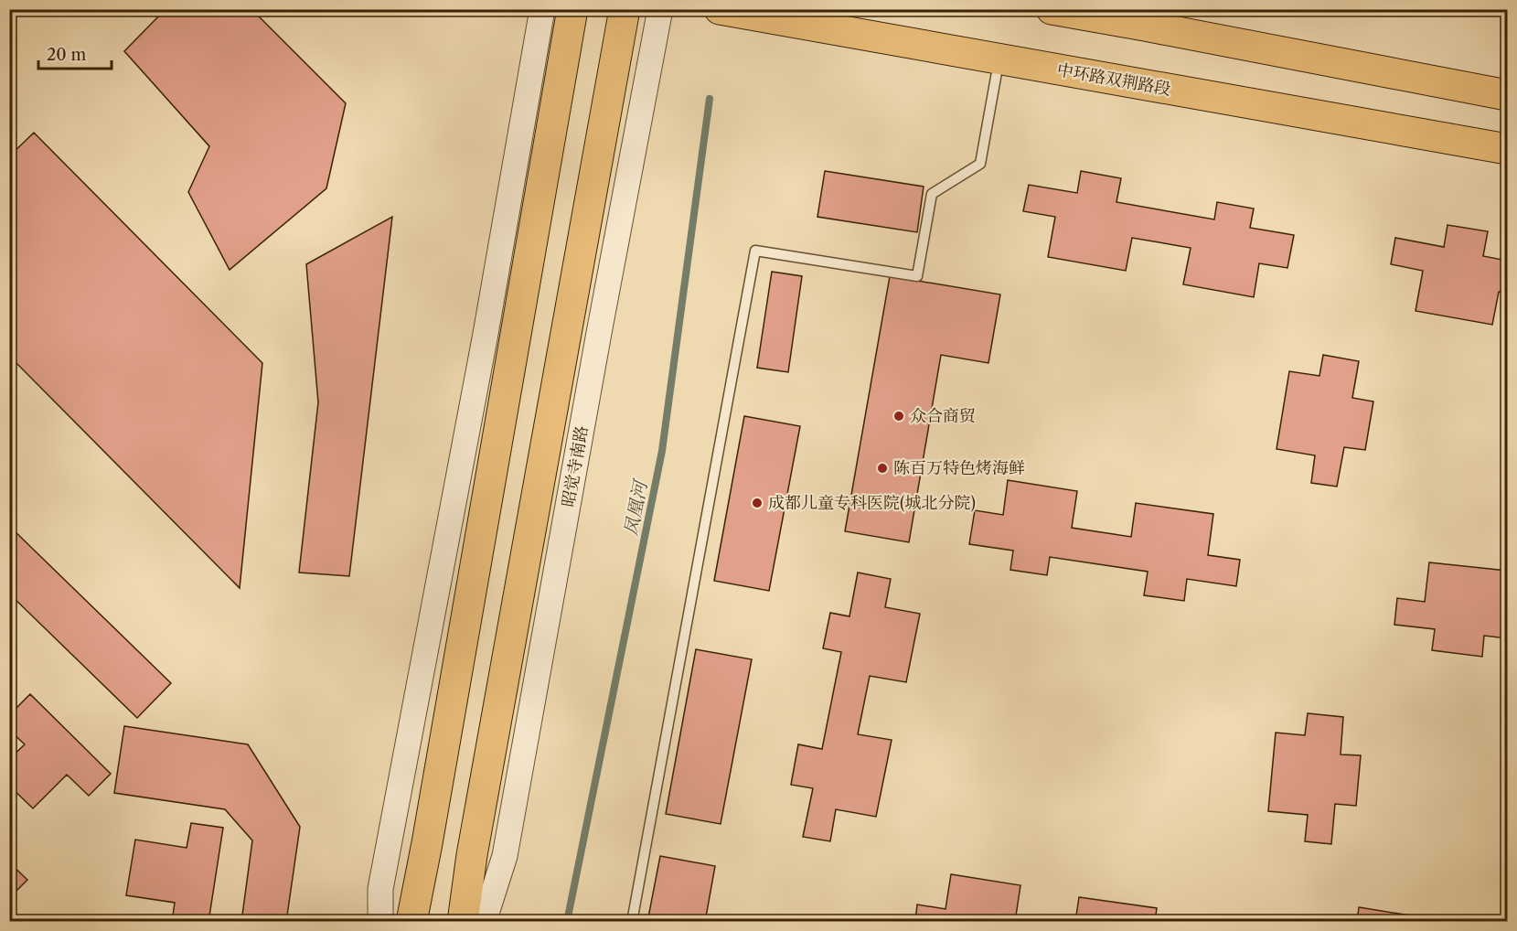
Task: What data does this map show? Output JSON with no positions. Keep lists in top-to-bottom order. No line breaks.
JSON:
{"streets":{"main road":["中环路双荆路段","昭觉寺南路"]},"water":["凤凰河"],"places":["众合商贸","陈百万特色烤海鲜","成都儿童专科医院(城北分院)"],"scale_bar":"20 m"}
